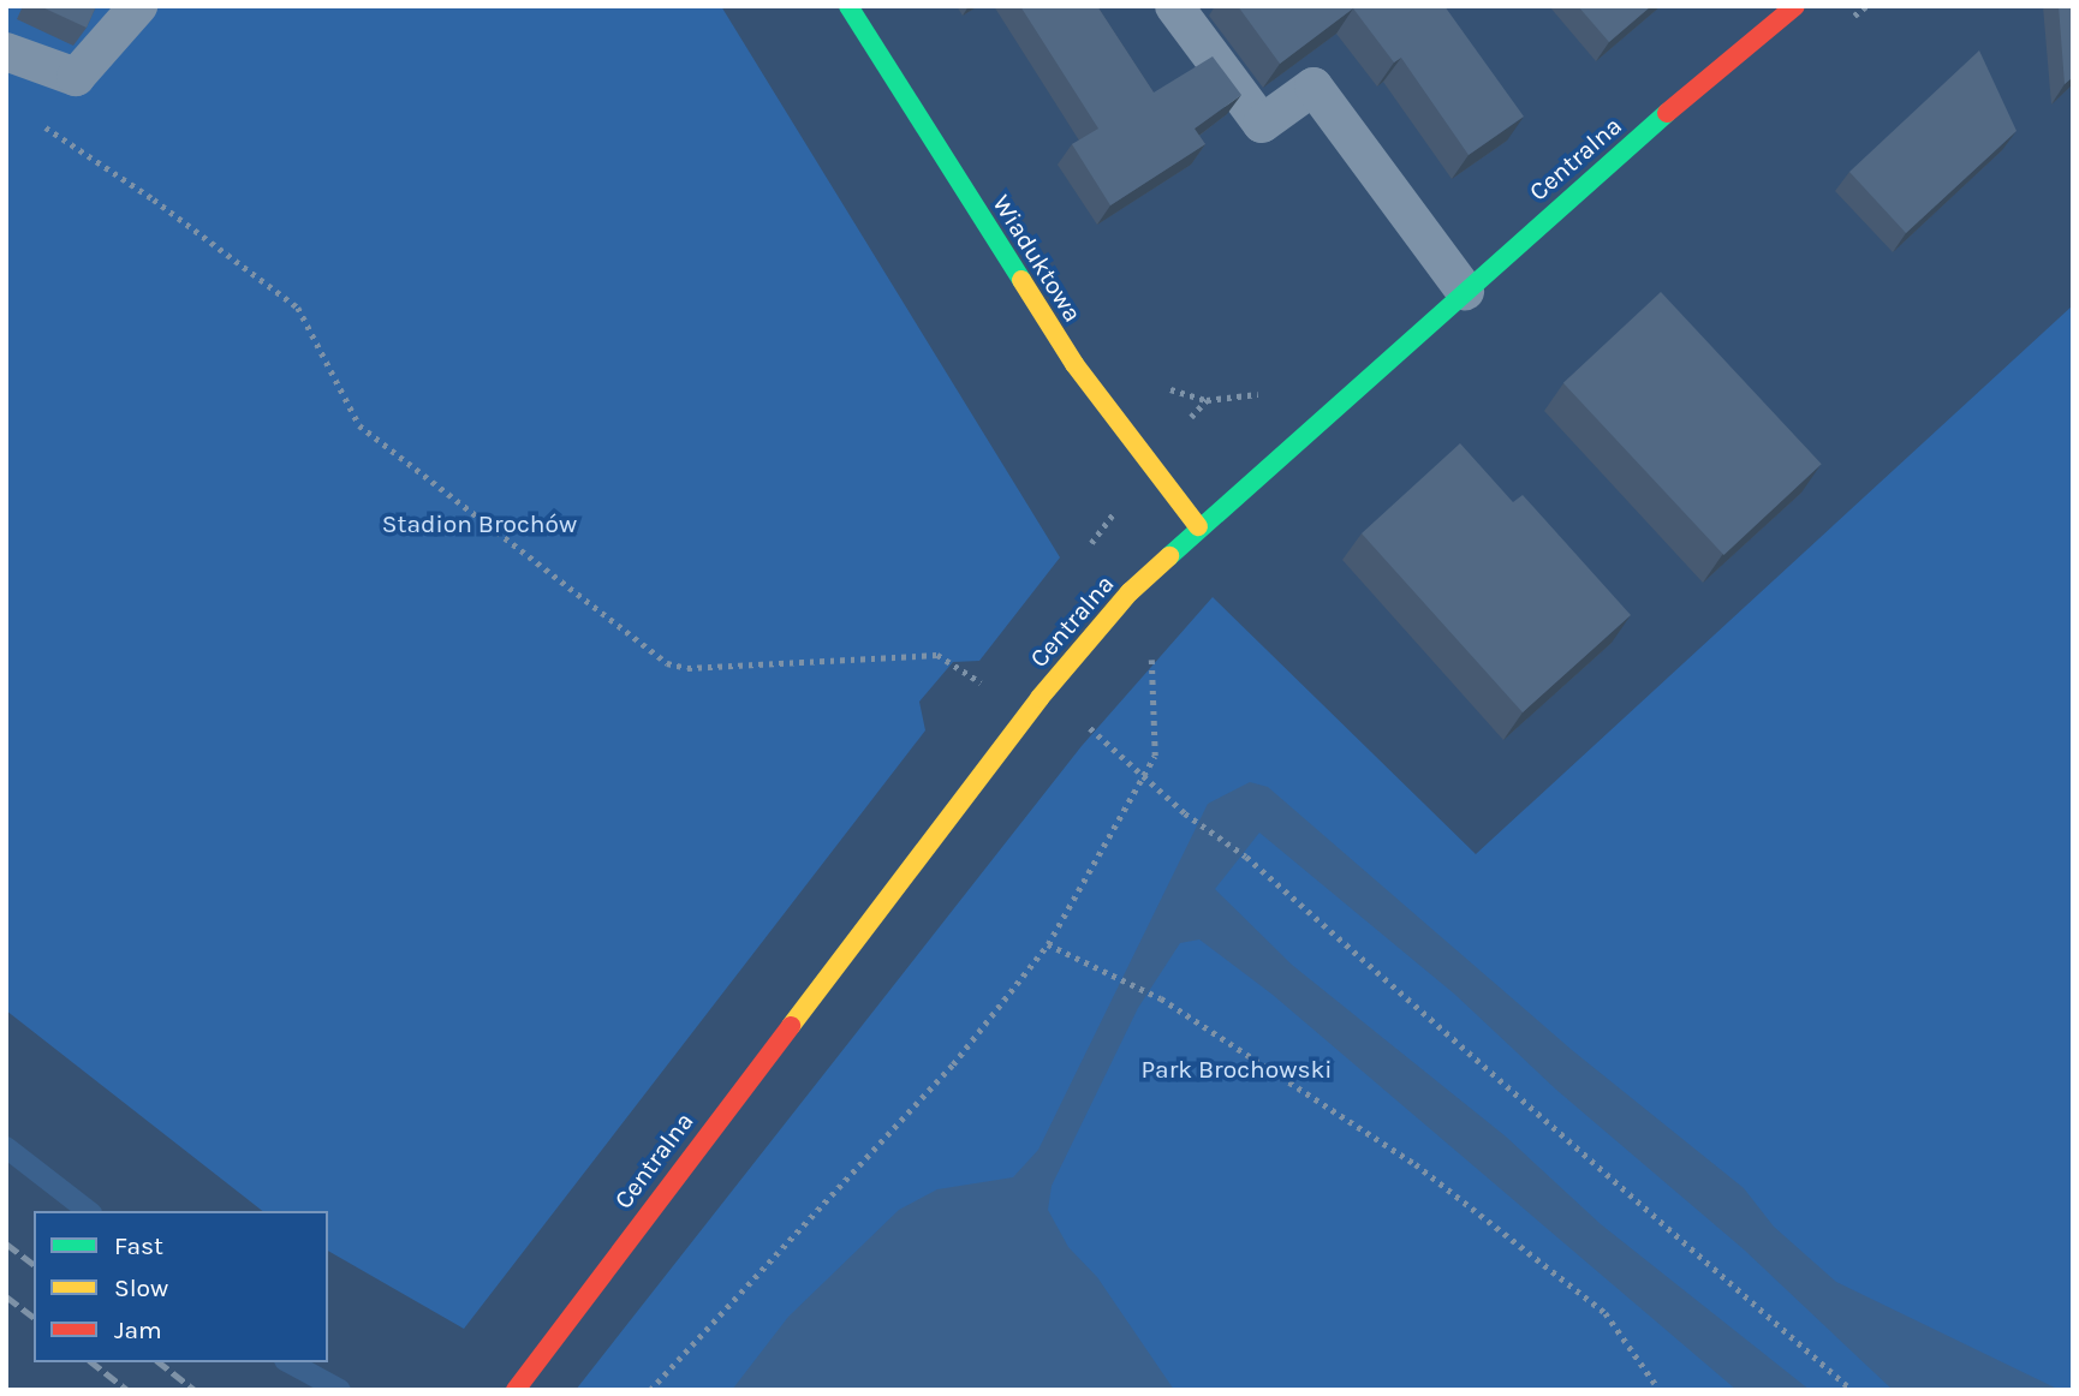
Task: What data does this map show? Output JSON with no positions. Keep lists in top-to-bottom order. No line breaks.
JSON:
{"streets":{"street":["Centralna","Wiaduktowa"]},"crossings":[["Centralna","Wiaduktowa"]],"parks":["Stadion Brochów","Park Brochowski"],"legend":["Fast","Slow","Jam"]}
